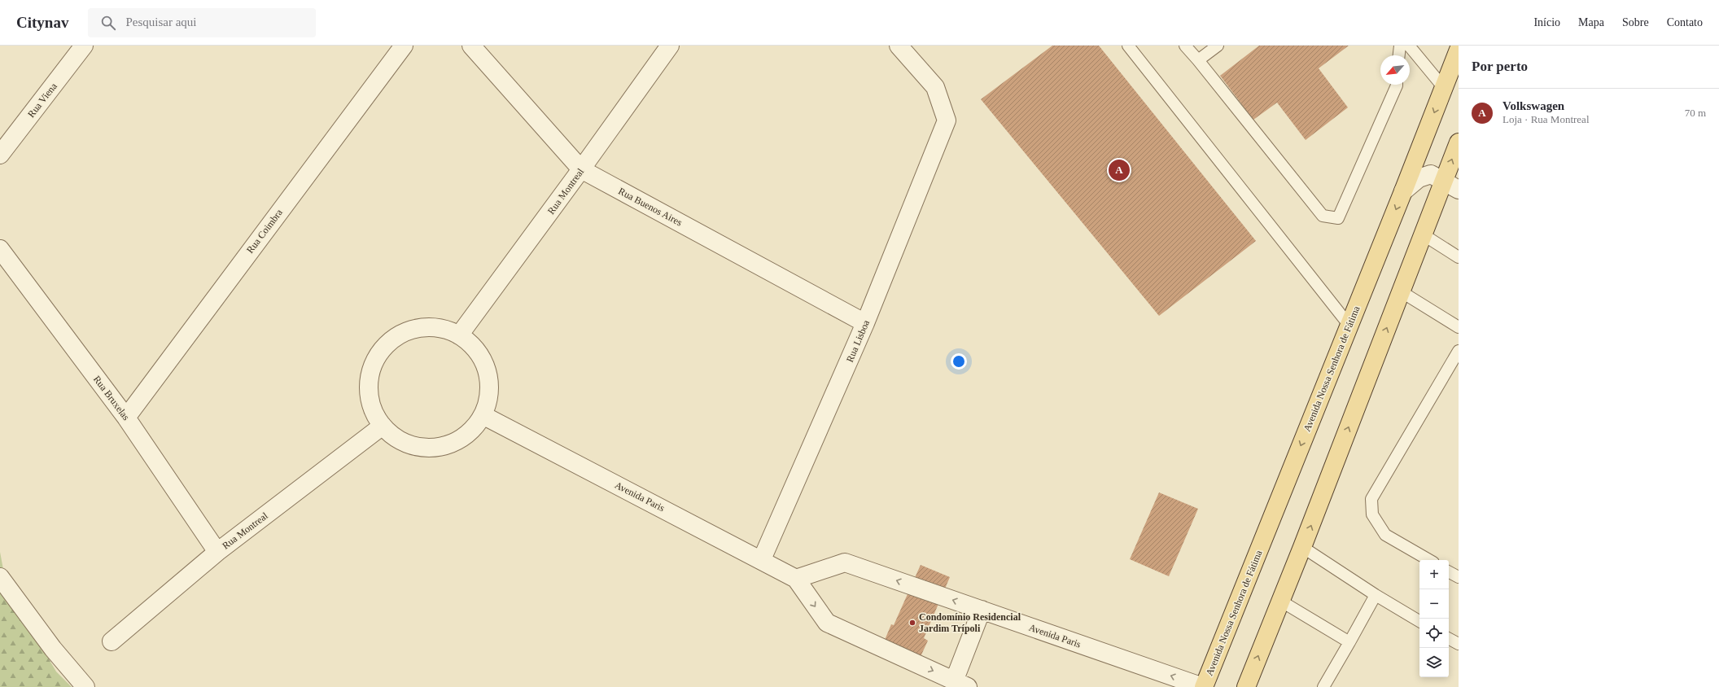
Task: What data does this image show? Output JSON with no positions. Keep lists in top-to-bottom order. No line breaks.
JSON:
{"streets":{"main road":["Avenida Nossa Senhora de Fátima"],"street":["Rua Viena","Rua Montreal","Rua Buenos Aires","Rua Coimbra","Rua Lisboa","Rua Bruxelas","Avenida Paris"]},"crossings":[["Rua Montreal","Rua Buenos Aires"],["Rua Montreal","Rua Bruxelas"],["Rua Buenos Aires","Rua Lisboa"],["Rua Coimbra","Rua Bruxelas"],["Rua Lisboa","Avenida Paris"],["Avenida Nossa Senhora de Fátima","Avenida Paris"]],"places":["Condomínio Residencial Jardim Trípoli"],"north":"bottom left","page":{"header":"Citynav","search":"Pesquisar aqui","nav":["Início","Mapa","Sobre","Contato"],"heading":"Por perto","list":[{"mark":"A","name":"Volkswagen","note":"Loja · Rua Montreal","value":"70 m"}],"pins":"A","map_buttons":["+","−"]}}
